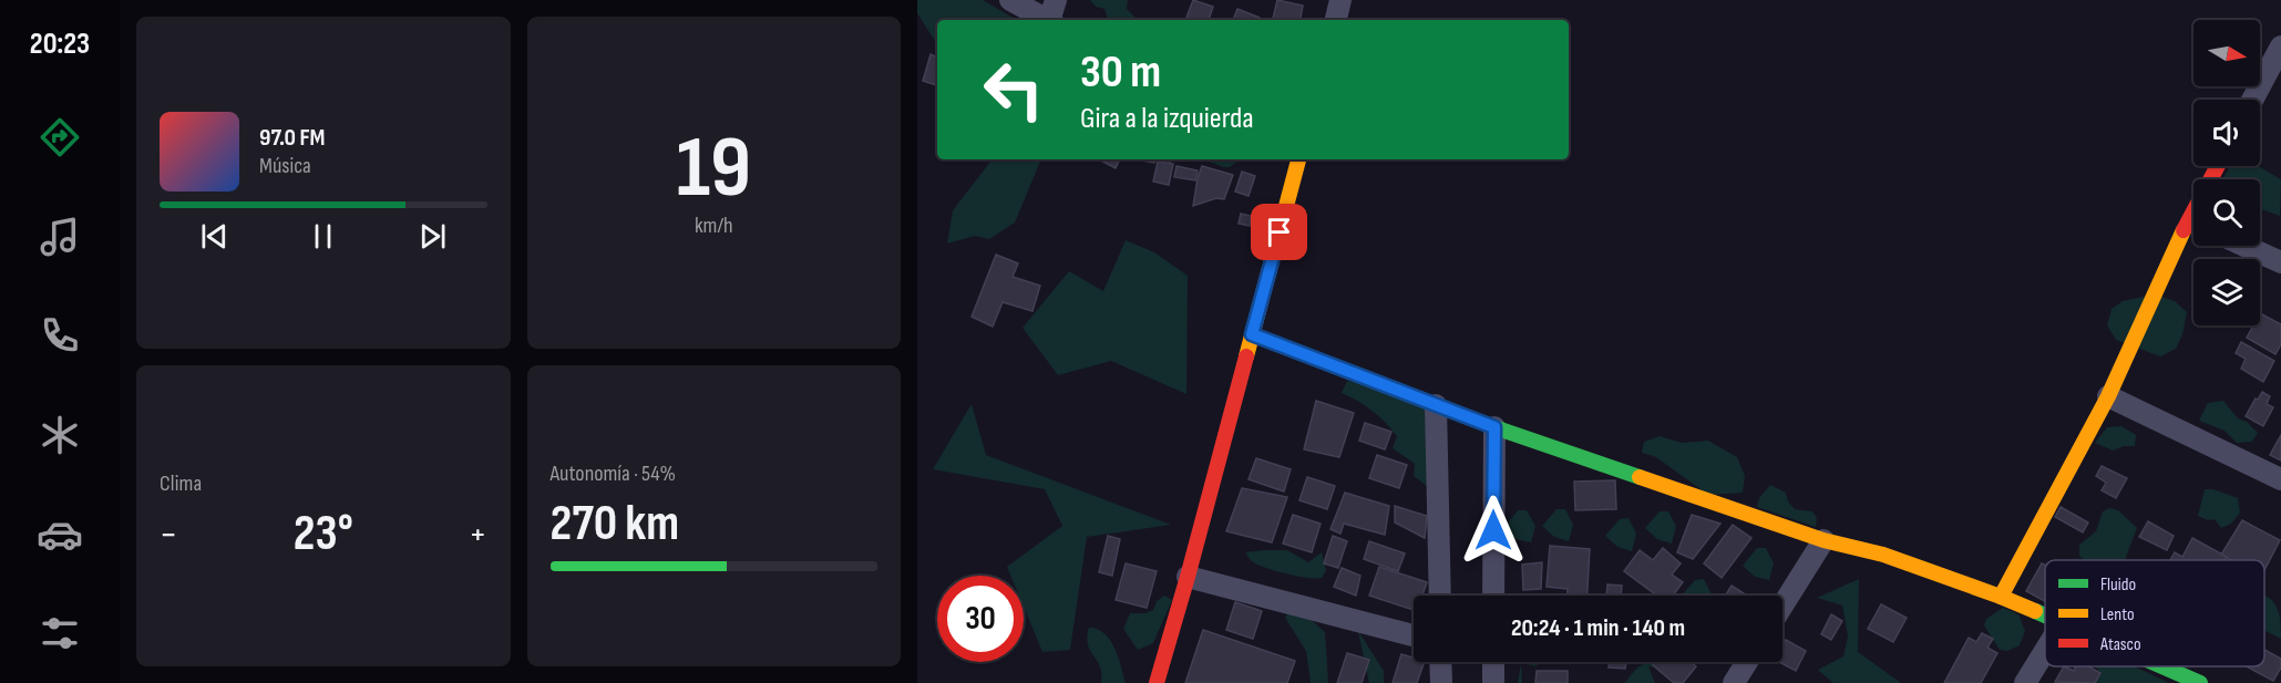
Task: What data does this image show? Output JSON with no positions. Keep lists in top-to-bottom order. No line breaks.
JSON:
{"legend":["Fluido","Lento","Atasco"],"north":"right","page":{"tabs":"20:23","tile":[["19","km/h"],"Clima",["Autonomía · 54%","270 km"]],"turn":["30 m","Gira a la izquierda"],"song":["97.0 FM","Música"],"heat":["−","23°","+"],"limit":"30","trip":"20:24 · 1 min · 140 m"}}
